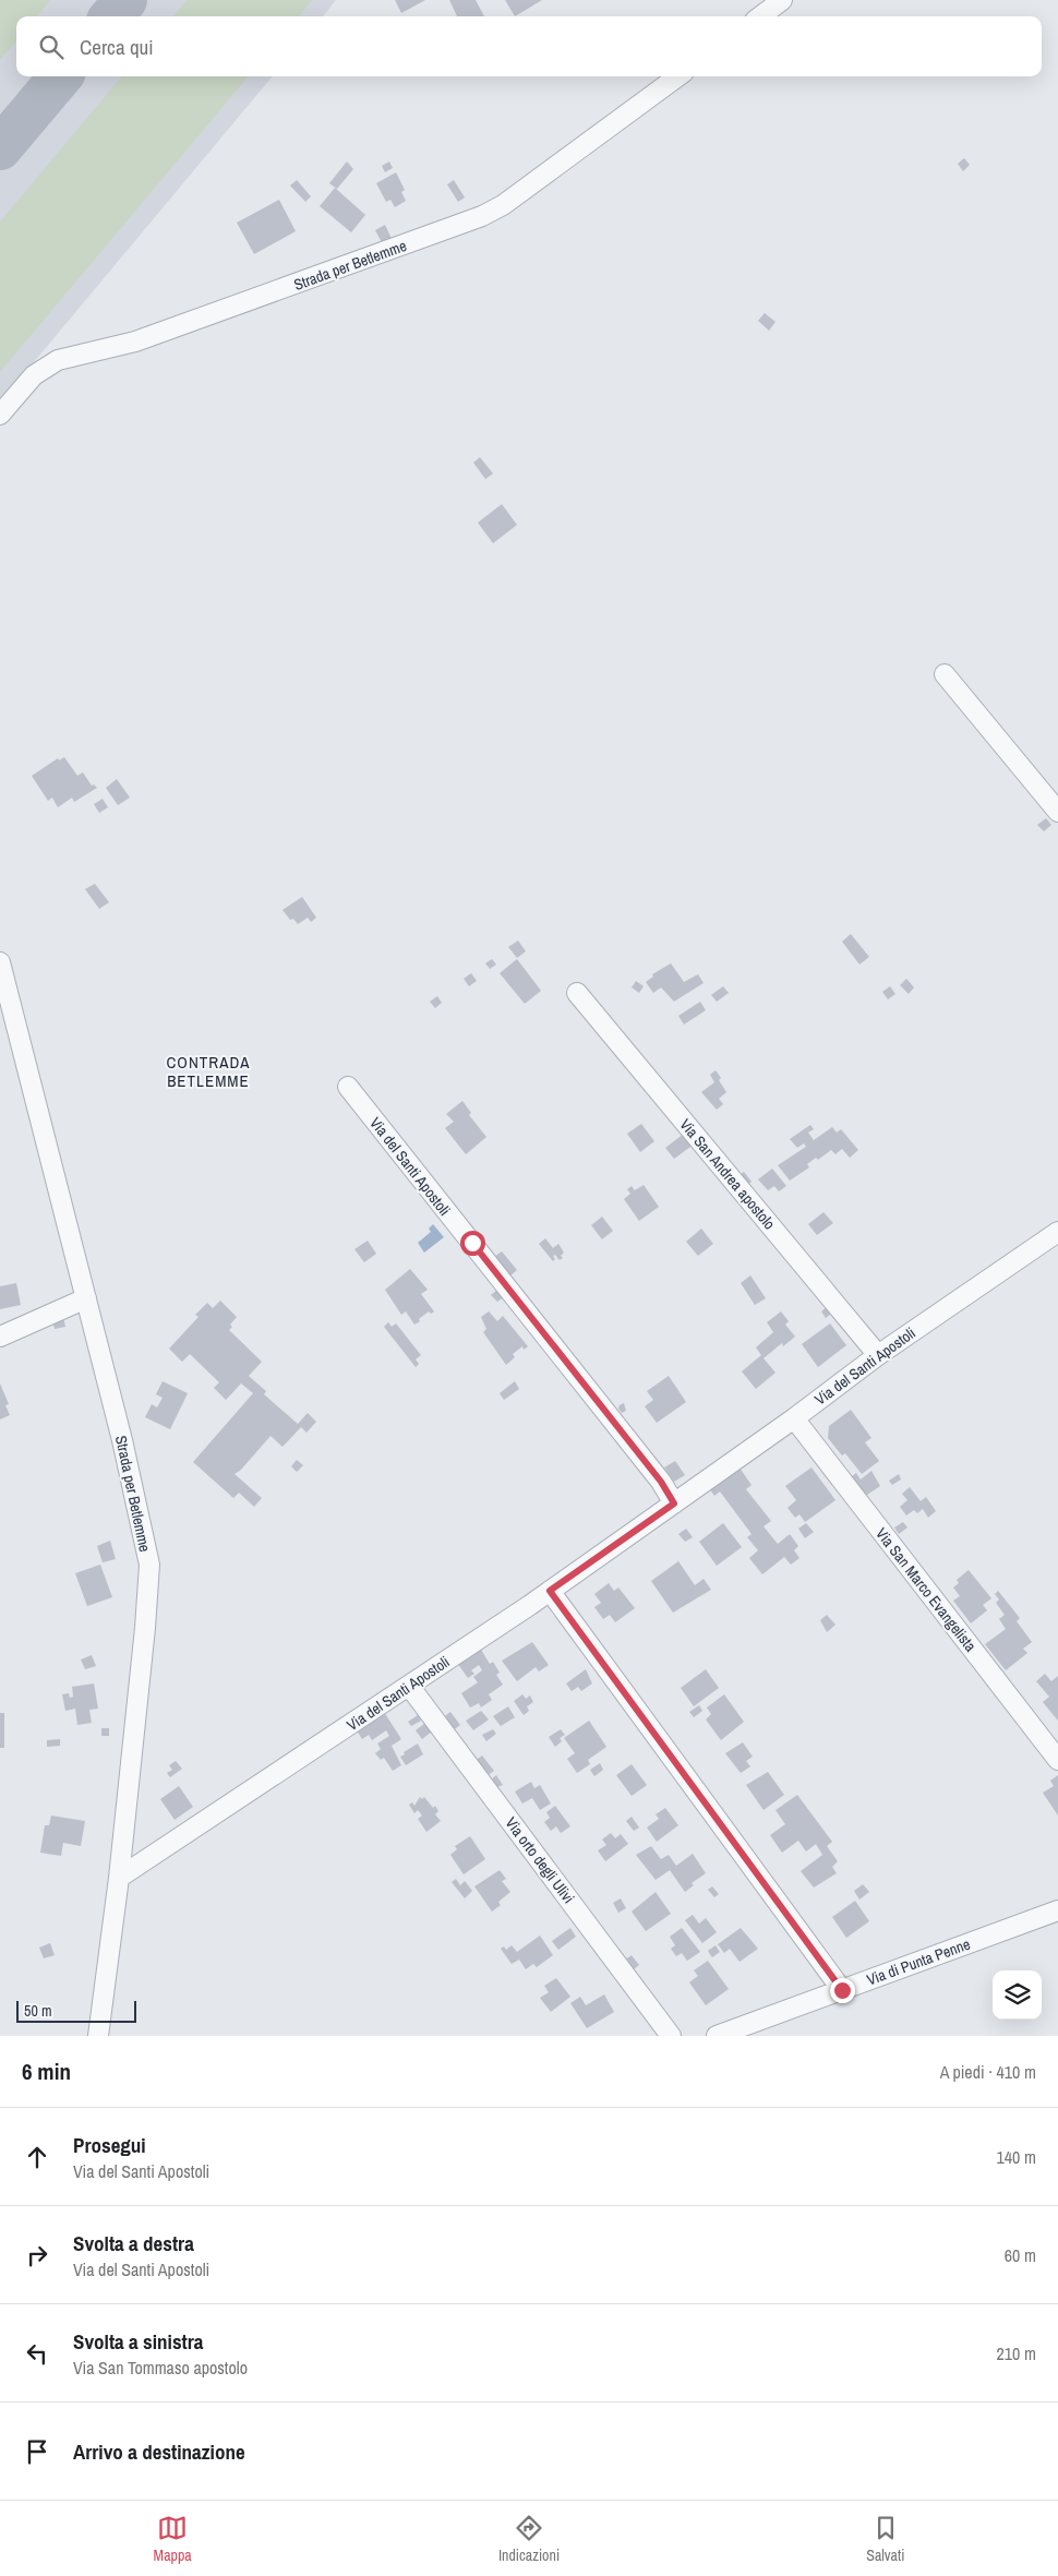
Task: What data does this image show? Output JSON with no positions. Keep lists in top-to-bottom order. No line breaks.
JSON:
{"streets":{"street":["Strada per Betlemme","Via del Santi Apostoli","Via San Andrea apostolo","Via San Marco Evangelista","Via orto degli Ulivi","Via di Punta Penne"]},"crossings":[["Strada per Betlemme","Via del Santi Apostoli"],["Via del Santi Apostoli","Via San Andrea apostolo"],["Via del Santi Apostoli","Via San Marco Evangelista"],["Via del Santi Apostoli","Via orto degli Ulivi"]],"districts":["CONTRADA BETLEMME"],"scale_bar":"50 m","page":{"search":"Cerca qui","scale":"50 m","heading":["6 min","A piedi · 410 m"],"list":[["Prosegui","Via del Santi Apostoli","140 m"],["Svolta a destra","Via del Santi Apostoli","60 m"],["Svolta a sinistra","Via San Tommaso apostolo","210 m"],"Arrivo a destinazione"],"nav":["Mappa","Indicazioni","Salvati"]}}
